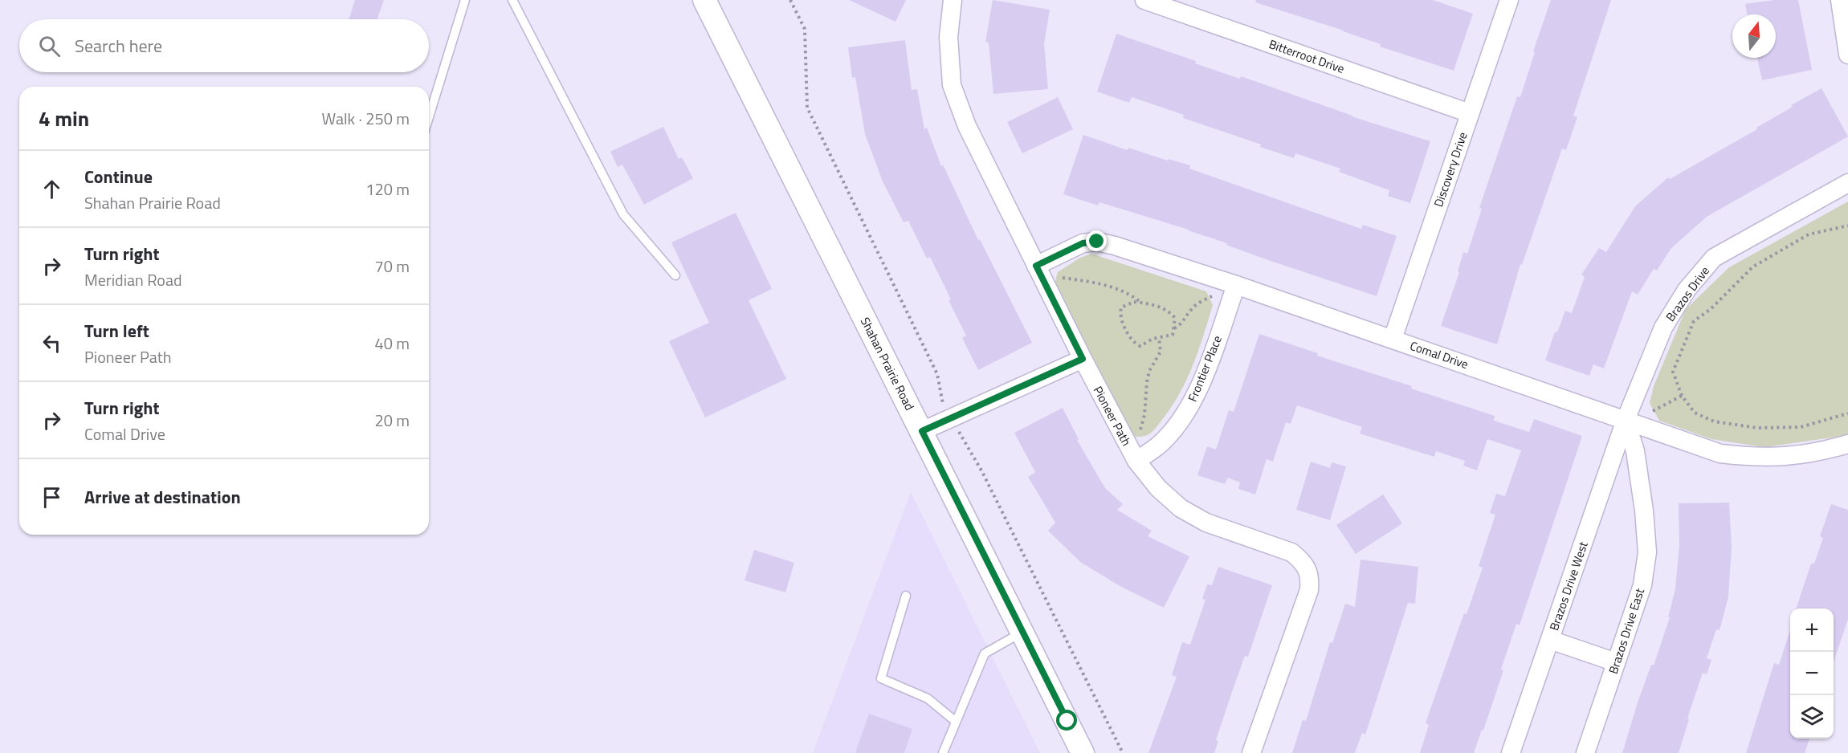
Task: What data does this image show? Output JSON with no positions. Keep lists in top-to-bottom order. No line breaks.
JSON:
{"streets":{"street":["Bitterroot Drive","Discovery Drive","Brazos Drive","Comal Drive","Shahan Prairie Road","Frontier Place","Pioneer Path","Brazos Drive West","Brazos Drive East"]},"crossings":[["Bitterroot Drive","Discovery Drive"],["Discovery Drive","Comal Drive"],["Brazos Drive","Comal Drive"],["Brazos Drive","Brazos Drive West"],["Brazos Drive","Brazos Drive East"],["Comal Drive","Frontier Place"],["Comal Drive","Pioneer Path"],["Comal Drive","Brazos Drive West"],["Comal Drive","Brazos Drive East"],["Frontier Place","Pioneer Path"],["Brazos Drive West","Brazos Drive East"]],"north":"top","page":{"search":"Search here","heading":["4 min","Walk · 250 m"],"list":[["Continue","Shahan Prairie Road","120 m"],["Turn right","Meridian Road","70 m"],["Turn left","Pioneer Path","40 m"],["Turn right","Comal Drive","20 m"],"Arrive at destination"],"map_buttons":["+","−"]}}
